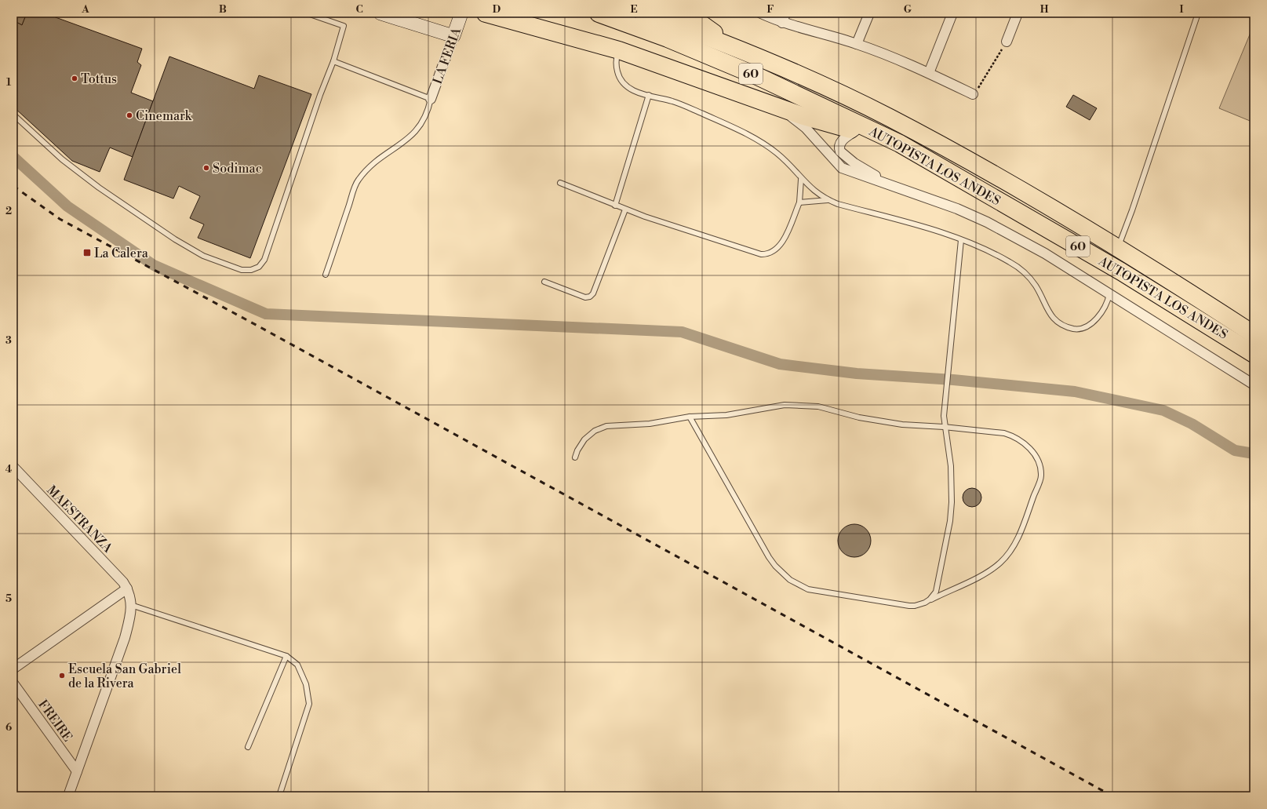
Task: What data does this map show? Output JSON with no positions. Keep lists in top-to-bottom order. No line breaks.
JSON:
{"streets":{"highway":["60","AUTOPISTA LOS ANDES"],"main road":["LA FERIA"],"street":["MAESTRANZA","FREIRE"]},"places":{"other":["Tottus","Cinemark","Sodimac","Escuela San Gabriel de la Rivera"],"transit":["La Calera"]},"grid":{"columns":["A","B","C","D","E","F","G","H","I"],"rows":["1","2","3","4","5","6"]}}
